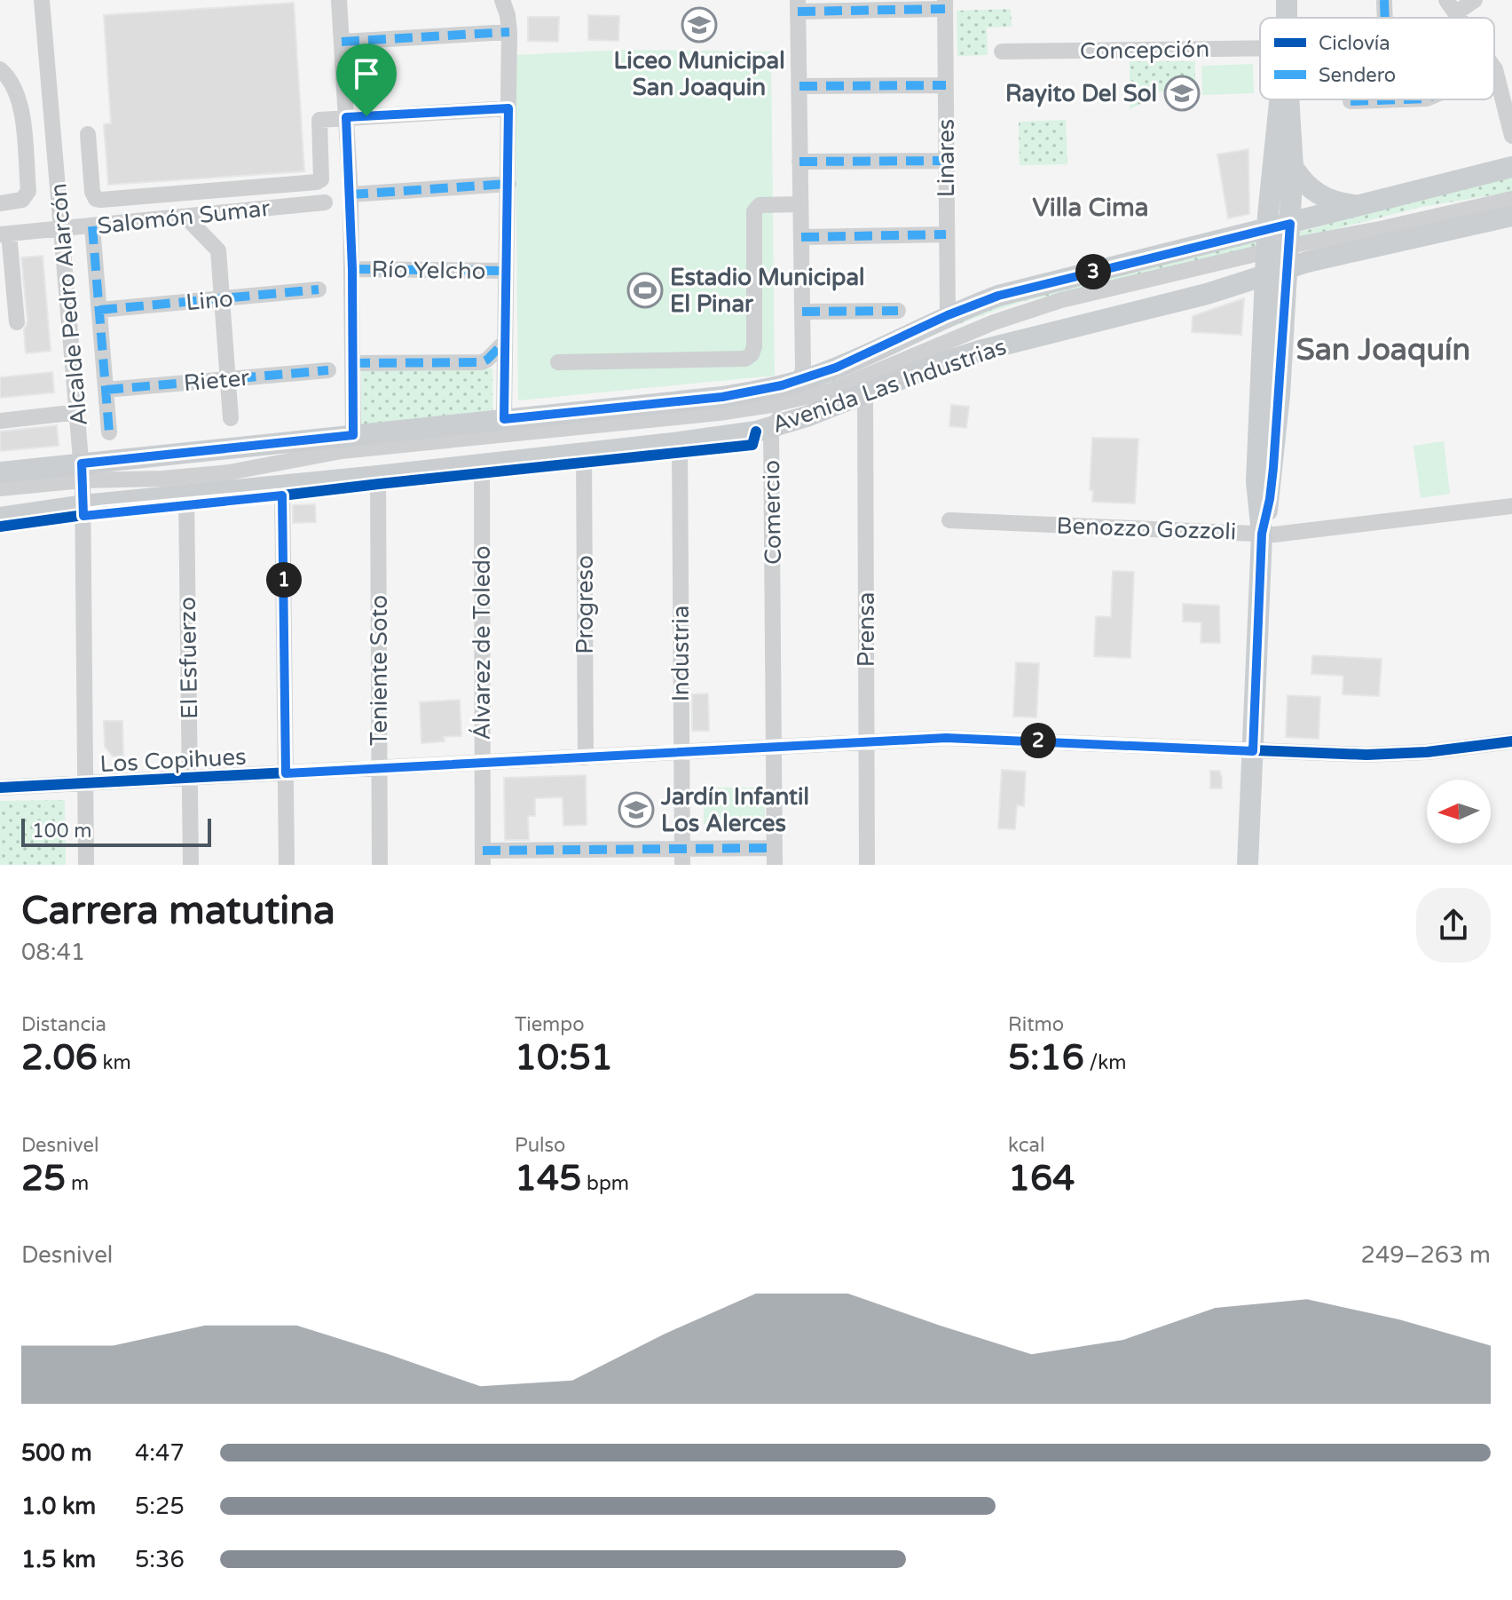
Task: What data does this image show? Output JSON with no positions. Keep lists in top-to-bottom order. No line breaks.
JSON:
{"streets":{"main road":["Avenida Las Industrias"],"street":["Concepción","Linares","Salomón Sumar","Río Yelcho","Lino","Alcalde Pedro Alarcón","Rieter","Comercio","Benozzo Gozzoli","Progreso","Prensa","Álvarez de Toledo","Industria","El Esfuerzo","Teniente Soto","Los Copihues"]},"crossings":[["Linares","Avenida Las Industrias"],["Salomón Sumar","Alcalde Pedro Alarcón"],["Alcalde Pedro Alarcón","Avenida Las Industrias"],["Alcalde Pedro Alarcón","Los Copihues"],["Avenida Las Industrias","Comercio"],["Avenida Las Industrias","Progreso"],["Avenida Las Industrias","Prensa"],["Avenida Las Industrias","Álvarez de Toledo"],["Avenida Las Industrias","Industria"],["Avenida Las Industrias","El Esfuerzo"],["Avenida Las Industrias","Teniente Soto"],["Comercio","Los Copihues"],["Progreso","Los Copihues"],["Prensa","Los Copihues"],["Álvarez de Toledo","Los Copihues"],["Industria","Los Copihues"],["El Esfuerzo","Los Copihues"],["Teniente Soto","Los Copihues"]],"districts":["Villa Cima","San Joaquín"],"places":{"school or university":["Liceo Municipal San Joaquin","Rayito Del Sol","Jardín Infantil Los Alerces"],"sports":["Estadio Municipal El Pinar"]},"legend":["Ciclovía","Sendero"],"scale_bar":"100 m","north":"left","page":{"pins":["3","1","2"],"scale":"100 m","heading":["Carrera matutina","08:41"],"stats":[["Distancia","2.06 km"],["Tiempo","10:51"],["Ritmo","5:16 /km"],["Desnivel","25 m"],["Pulso","145 bpm"],["kcal","164"]],"chart":["Desnivel","249–263 m"],"list":[{"name":"500 m","note":"4:47"},{"name":"1.0 km","note":"5:25"},{"name":"1.5 km","note":"5:36"}]}}
